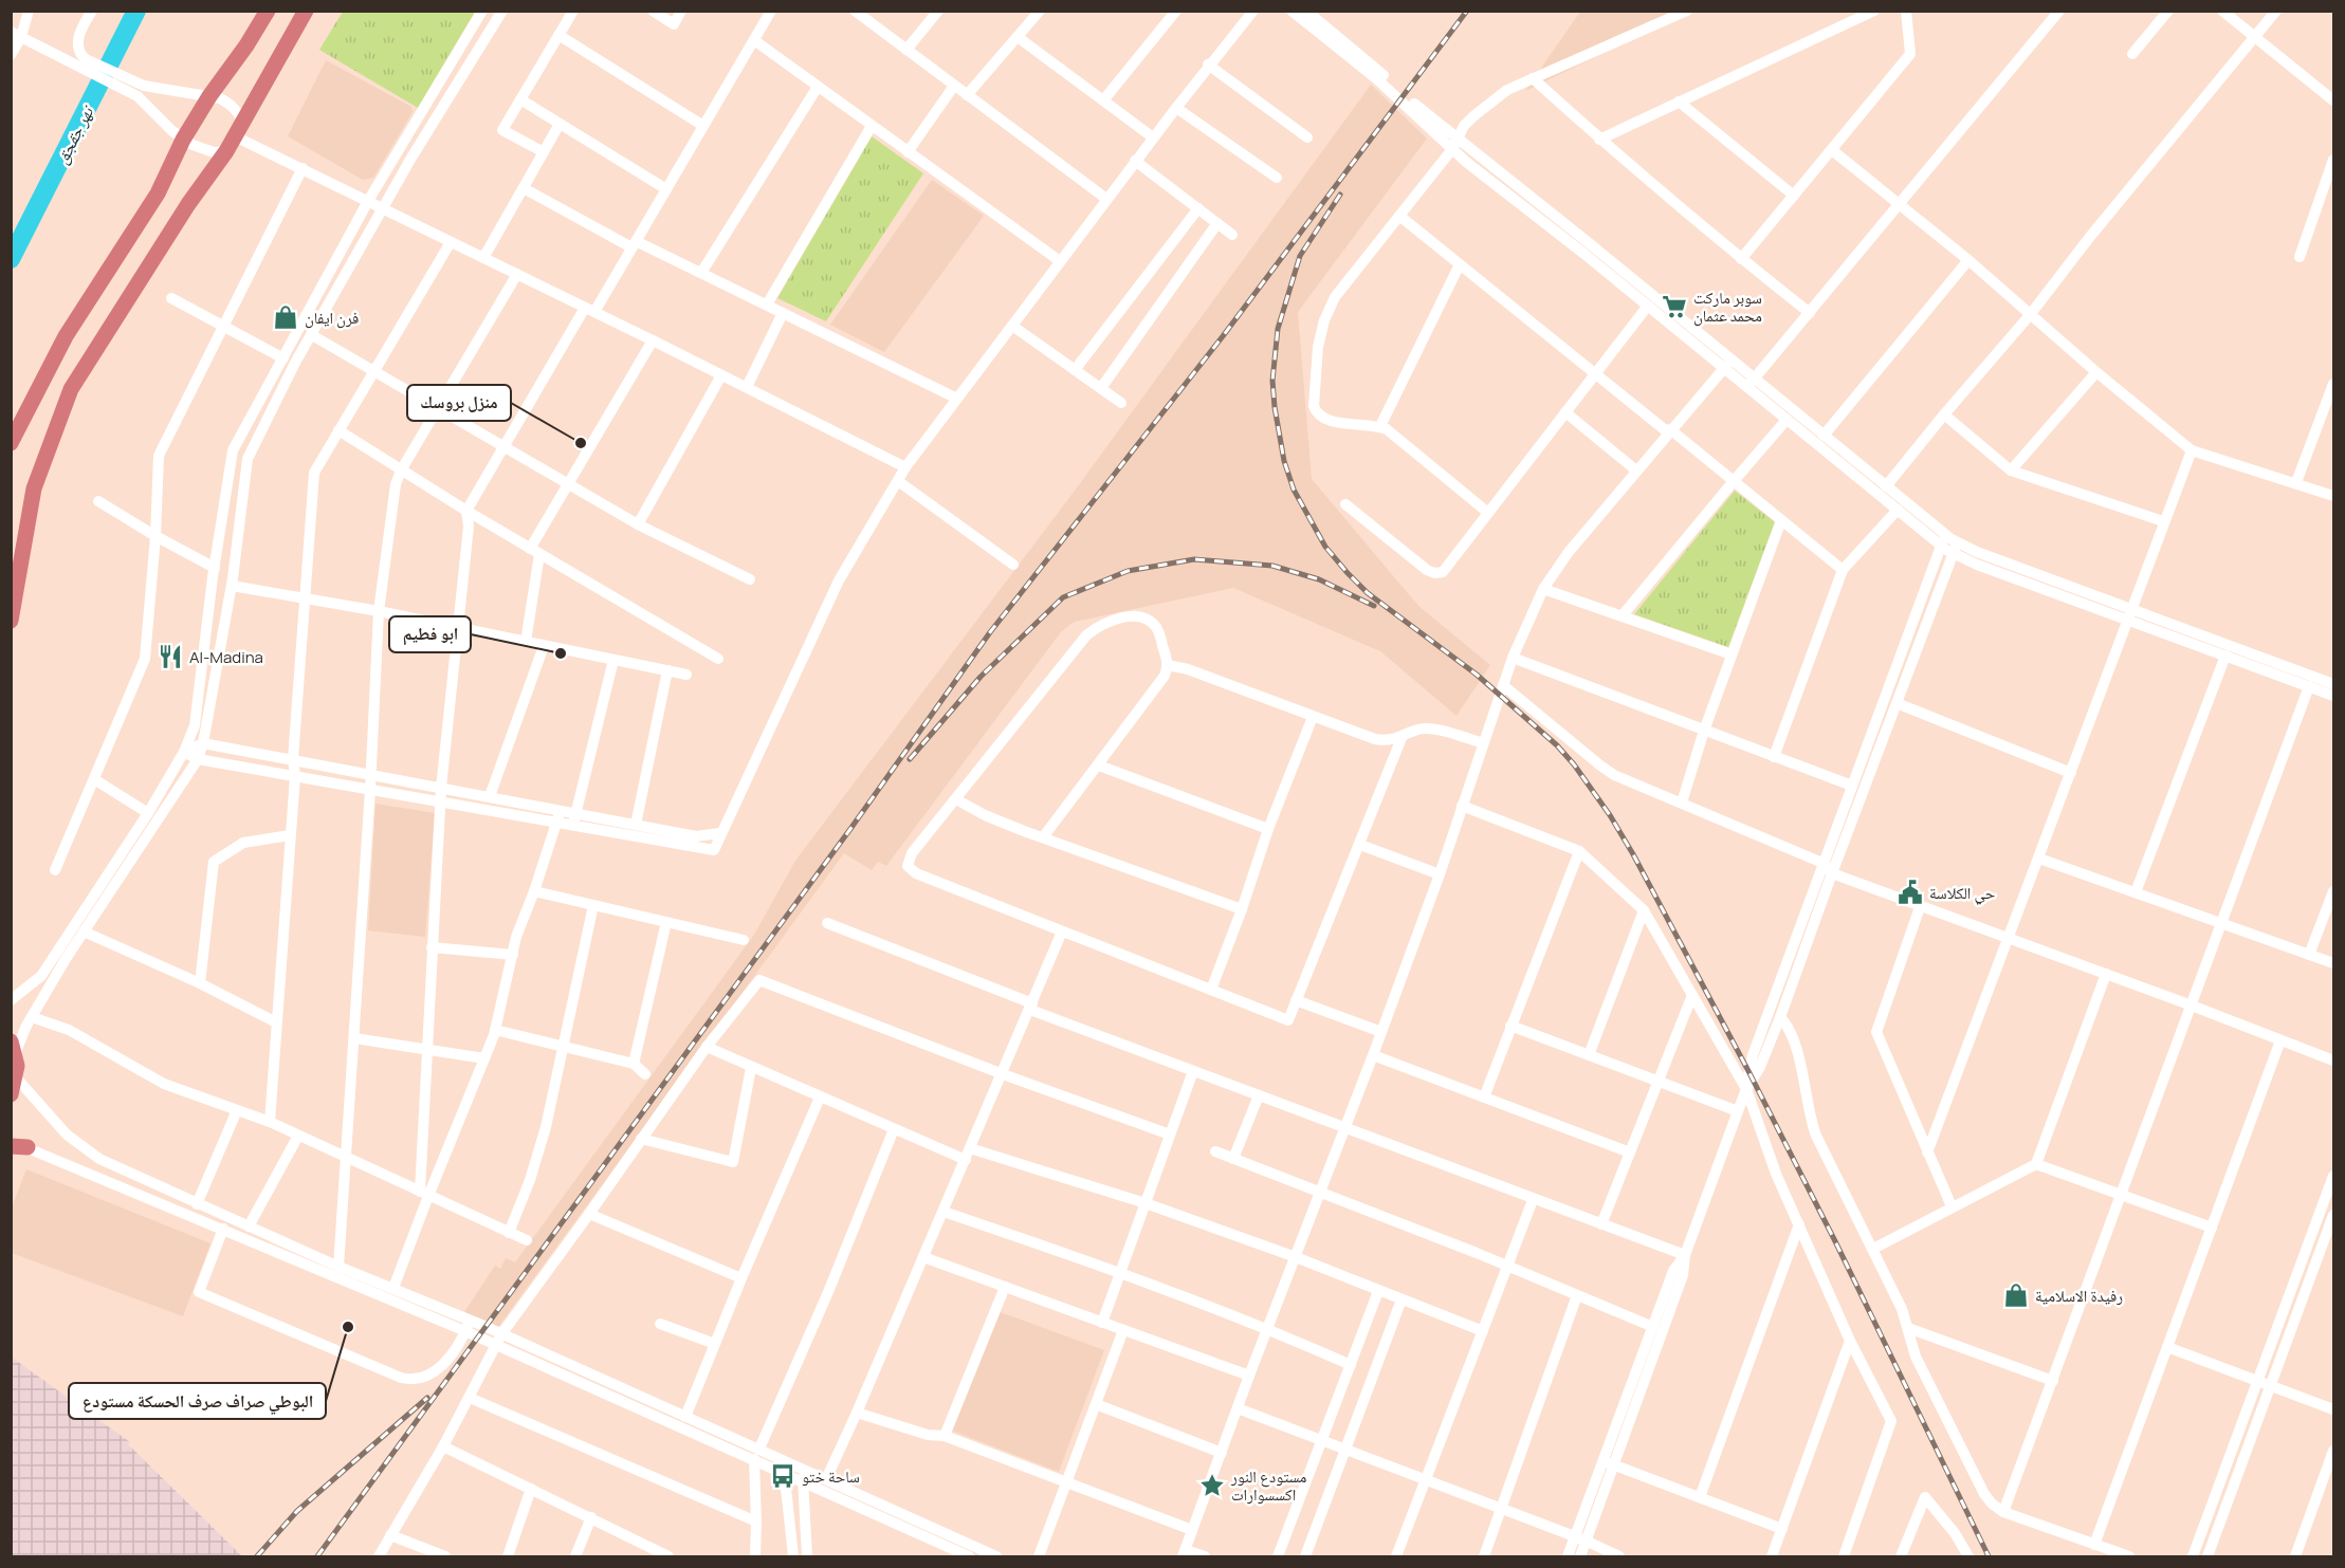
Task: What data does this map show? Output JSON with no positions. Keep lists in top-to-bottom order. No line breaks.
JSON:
{"water":["نهر جقجق"],"places":{"supermarket":["سوبر ماركت محمد عثمان"],"shop":["فرن ايفان","رفيدة الاسلامية"],"other":["منزل بروسك","ابو فطيم","البوطي صراف صرف الحسكة مستودع"],"restaurant":["Al-Madina"],"public building":["حي الكلاسة"],"bus stop":["ساحة ختو"],"place":["مستودع النور اكسسوارات"]}}
